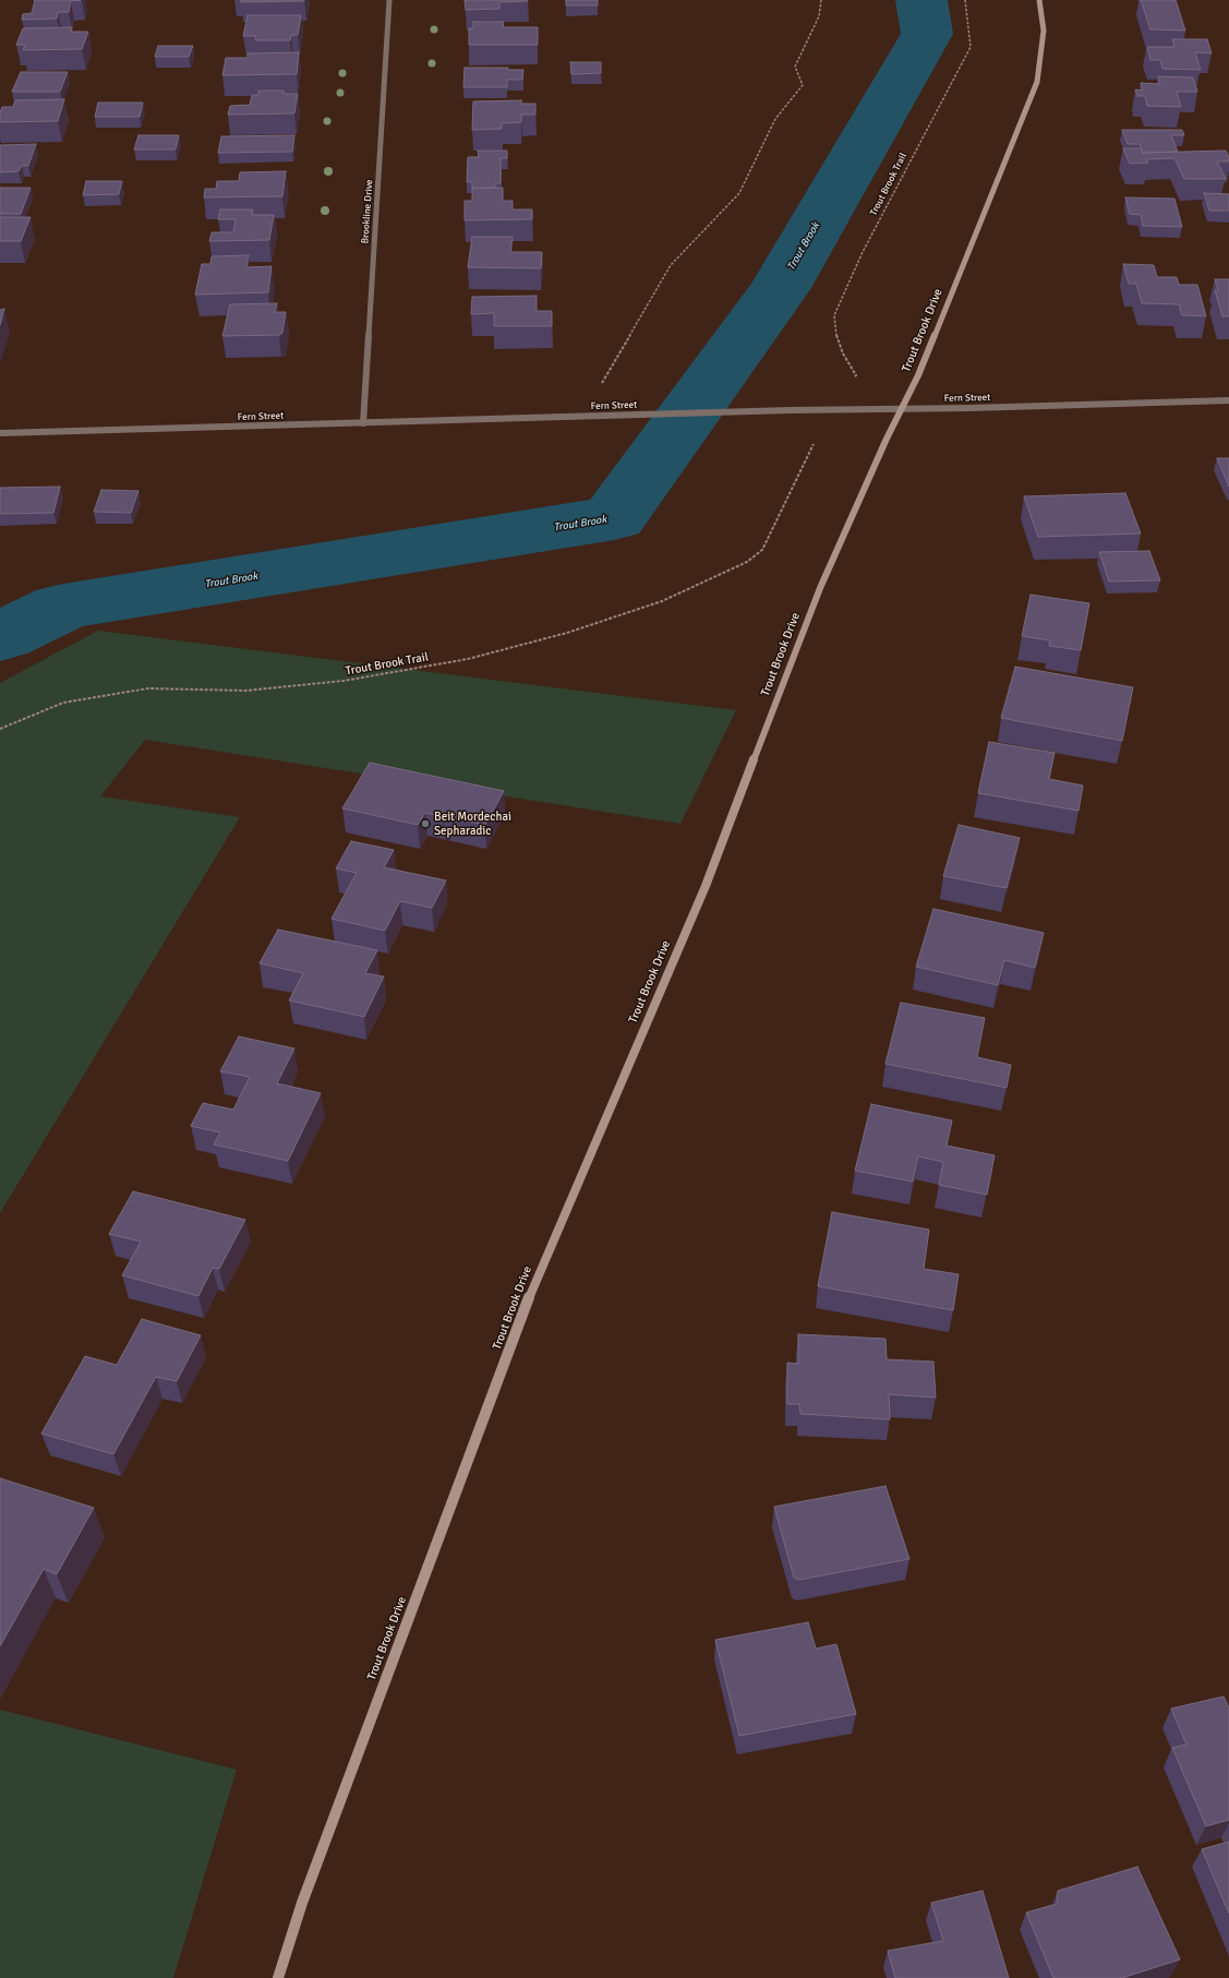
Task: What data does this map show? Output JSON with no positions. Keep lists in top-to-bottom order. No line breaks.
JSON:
{"streets":{"main road":["Trout Brook Drive"],"street":["Brookline Drive","Fern Street"],"path":["Trout Brook Trail"]},"crossings":[["Brookline Drive","Fern Street"],["Trout Brook Drive","Fern Street"]],"water":["Trout Brook"],"places":["Beit Mordechai Sepharadic"]}
